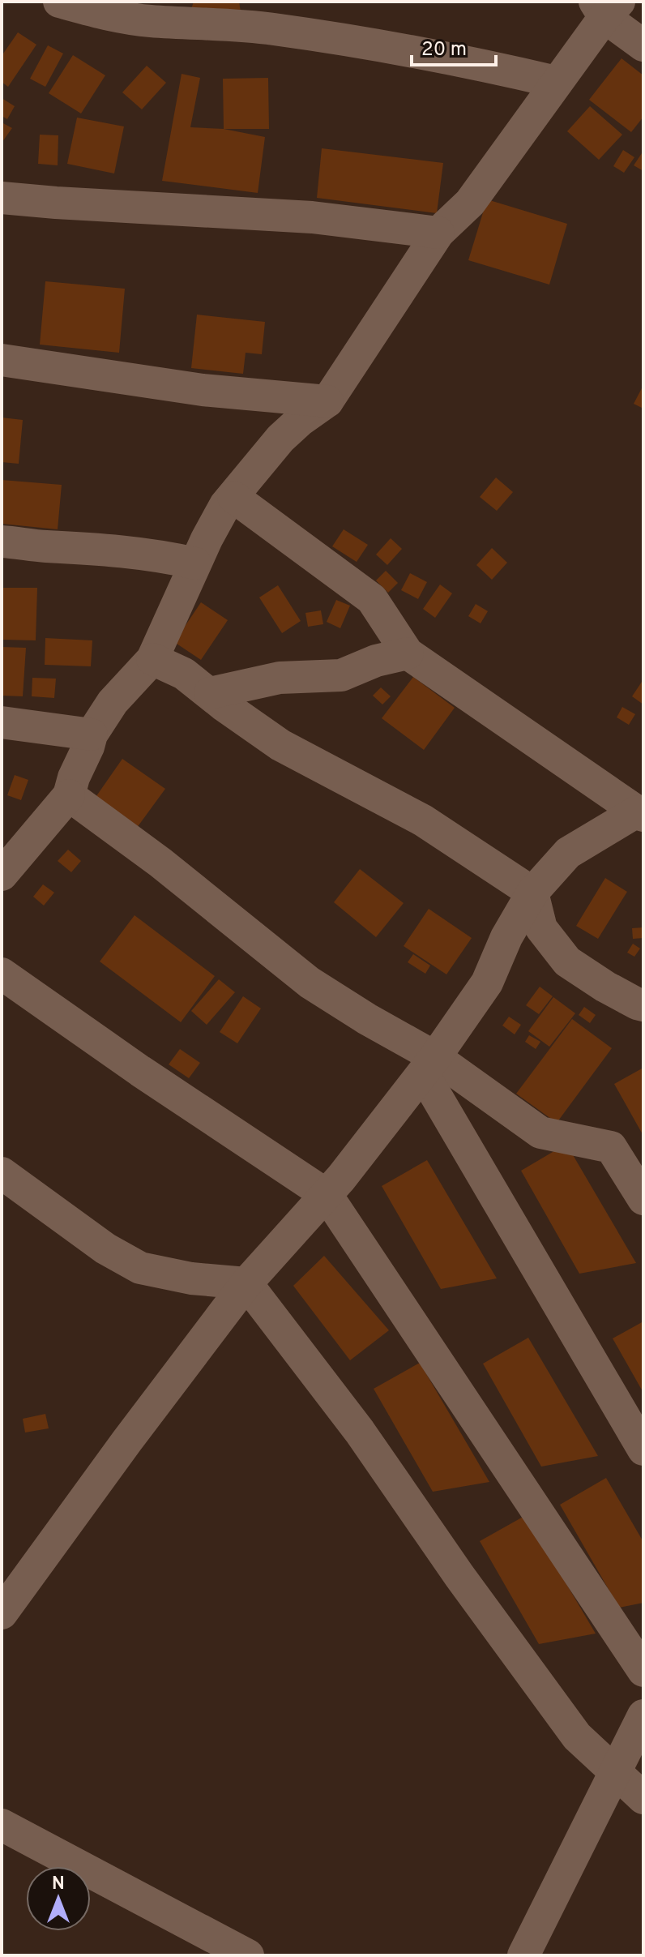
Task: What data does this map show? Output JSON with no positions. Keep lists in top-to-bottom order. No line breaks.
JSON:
{"scale_bar":"20 m","north":"top"}
